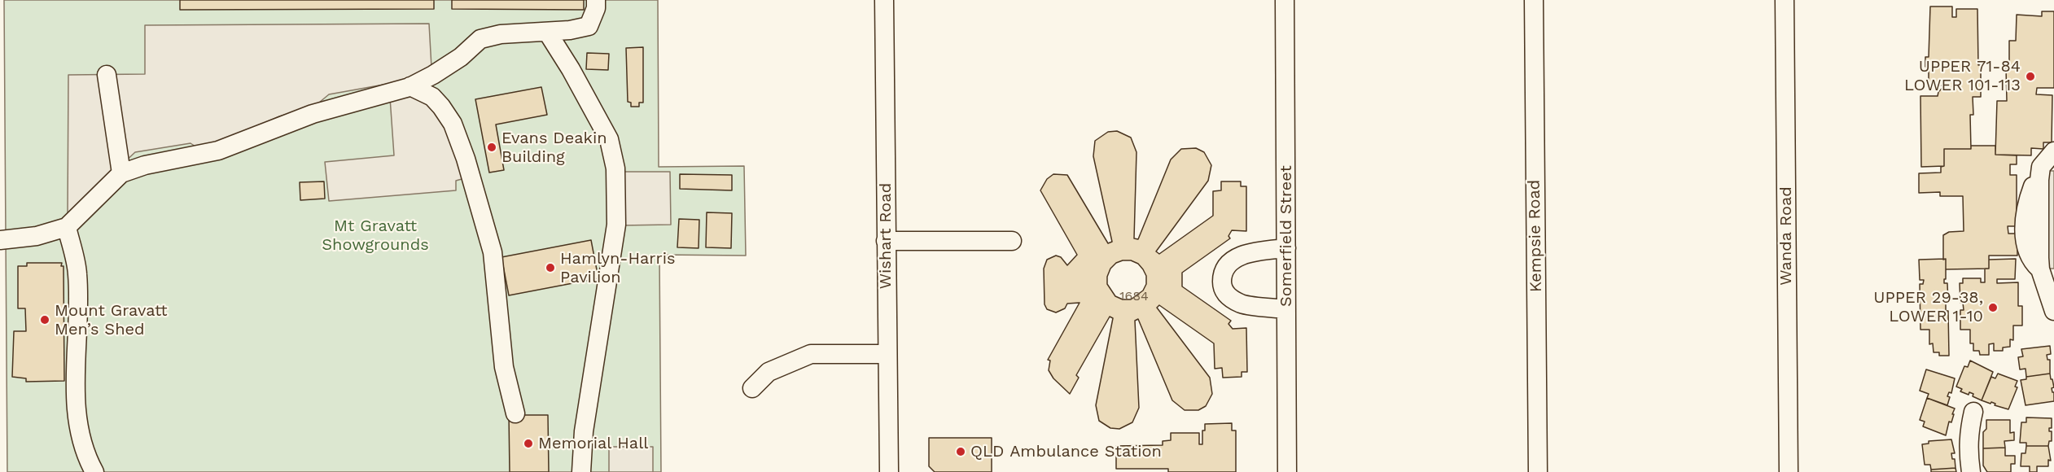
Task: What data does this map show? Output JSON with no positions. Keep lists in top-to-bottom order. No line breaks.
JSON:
{"streets":{"street":["Wishart Road","Somerfield Street","Kempsie Road","Wanda Road"]},"parks":["Mt Gravatt Showgrounds"],"places":["UPPER 71-84 LOWER 101-113","Evans Deakin Building","Hamlyn-Harris Pavilion","UPPER 29-38, LOWER 1-10","Mount Gravatt Men’s Shed","Memorial Hall","QLD Ambulance Station"],"house_numbers":["1684"]}
